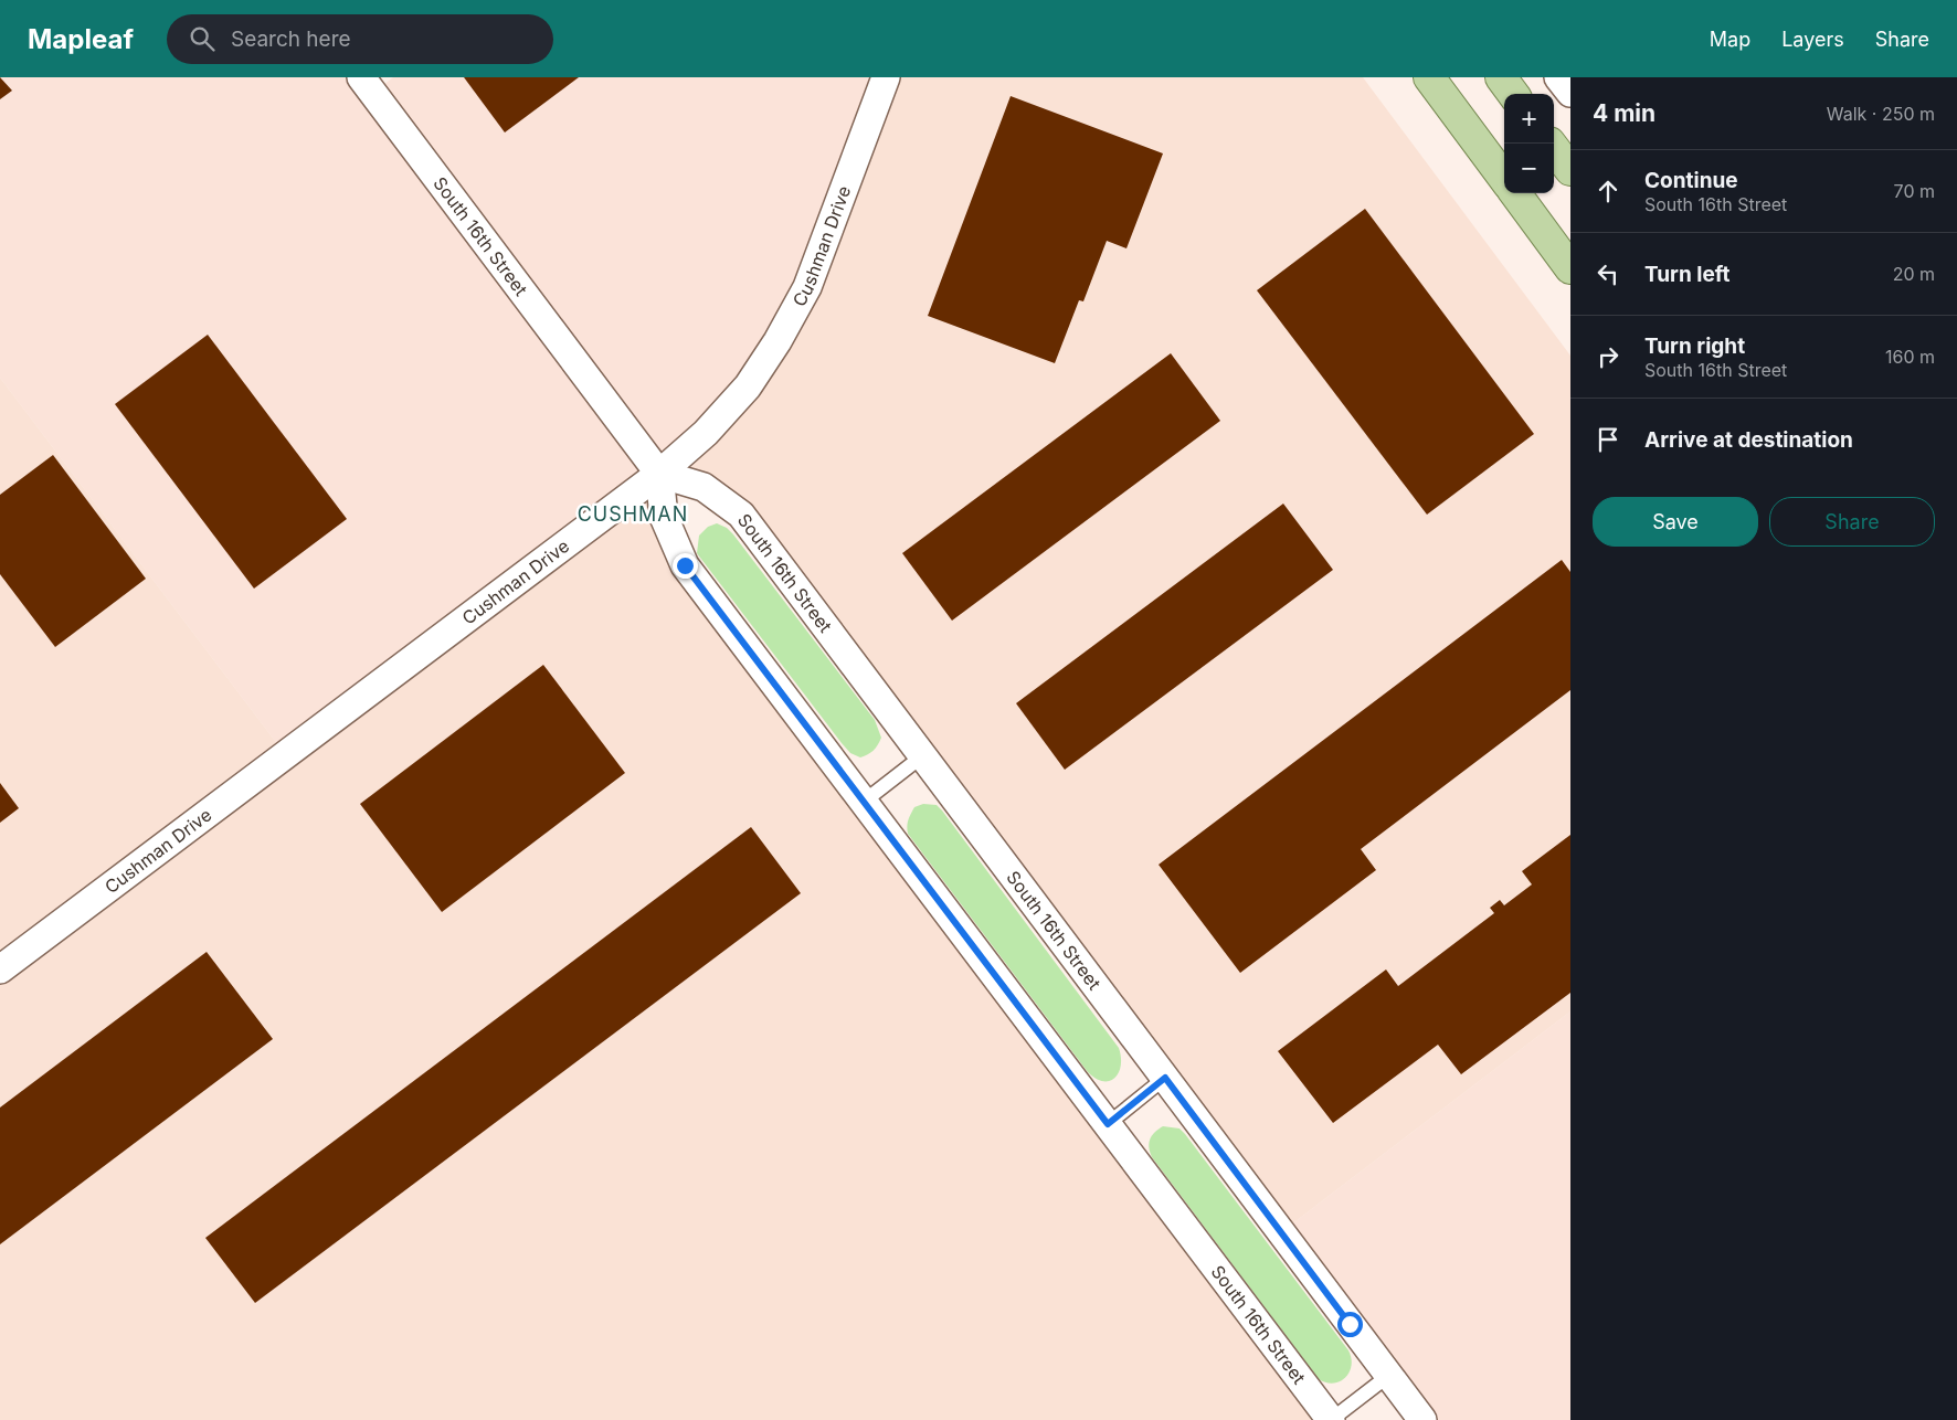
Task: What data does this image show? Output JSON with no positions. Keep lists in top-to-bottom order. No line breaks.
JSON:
{"streets":{"street":["South 16th Street","Cushman Drive"]},"crossings":[["South 16th Street","Cushman Drive"]],"districts":["CUSHMAN"],"page":{"header":"Mapleaf","search":"Search here","nav":["Map","Layers","Share"],"heading":["4 min","Walk · 250 m"],"map_buttons":["+","−"],"list":[["Continue","South 16th Street","70 m"],["Turn left","20 m"],["Turn right","South 16th Street","160 m"],"Arrive at destination"],"buttons":["Save","Share"]}}
